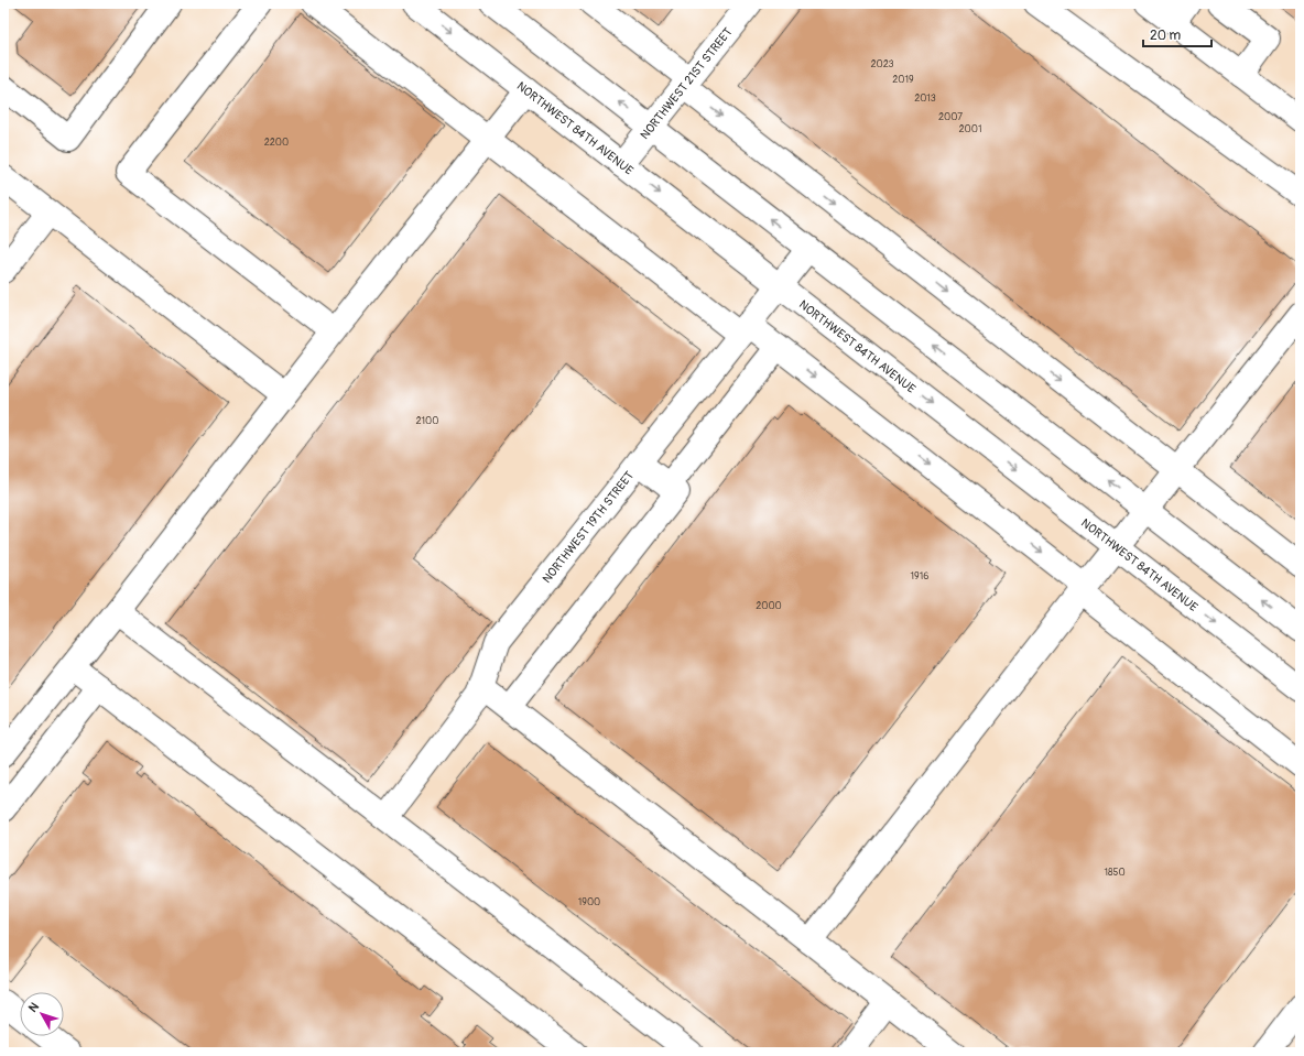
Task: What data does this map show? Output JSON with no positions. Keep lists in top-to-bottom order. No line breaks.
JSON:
{"streets":{"street":["NORTHWEST 21ST STREET","NORTHWEST 84TH AVENUE","NORTHWEST 19TH STREET"]},"crossings":[["NORTHWEST 21ST STREET","NORTHWEST 84TH AVENUE"],["NORTHWEST 84TH AVENUE","NORTHWEST 19TH STREET"]],"house_numbers":["2023","2019","2013","2007","2001","2200","2100","1916","2000","1850","1900"],"scale_bar":"20 m","north":"top left"}
